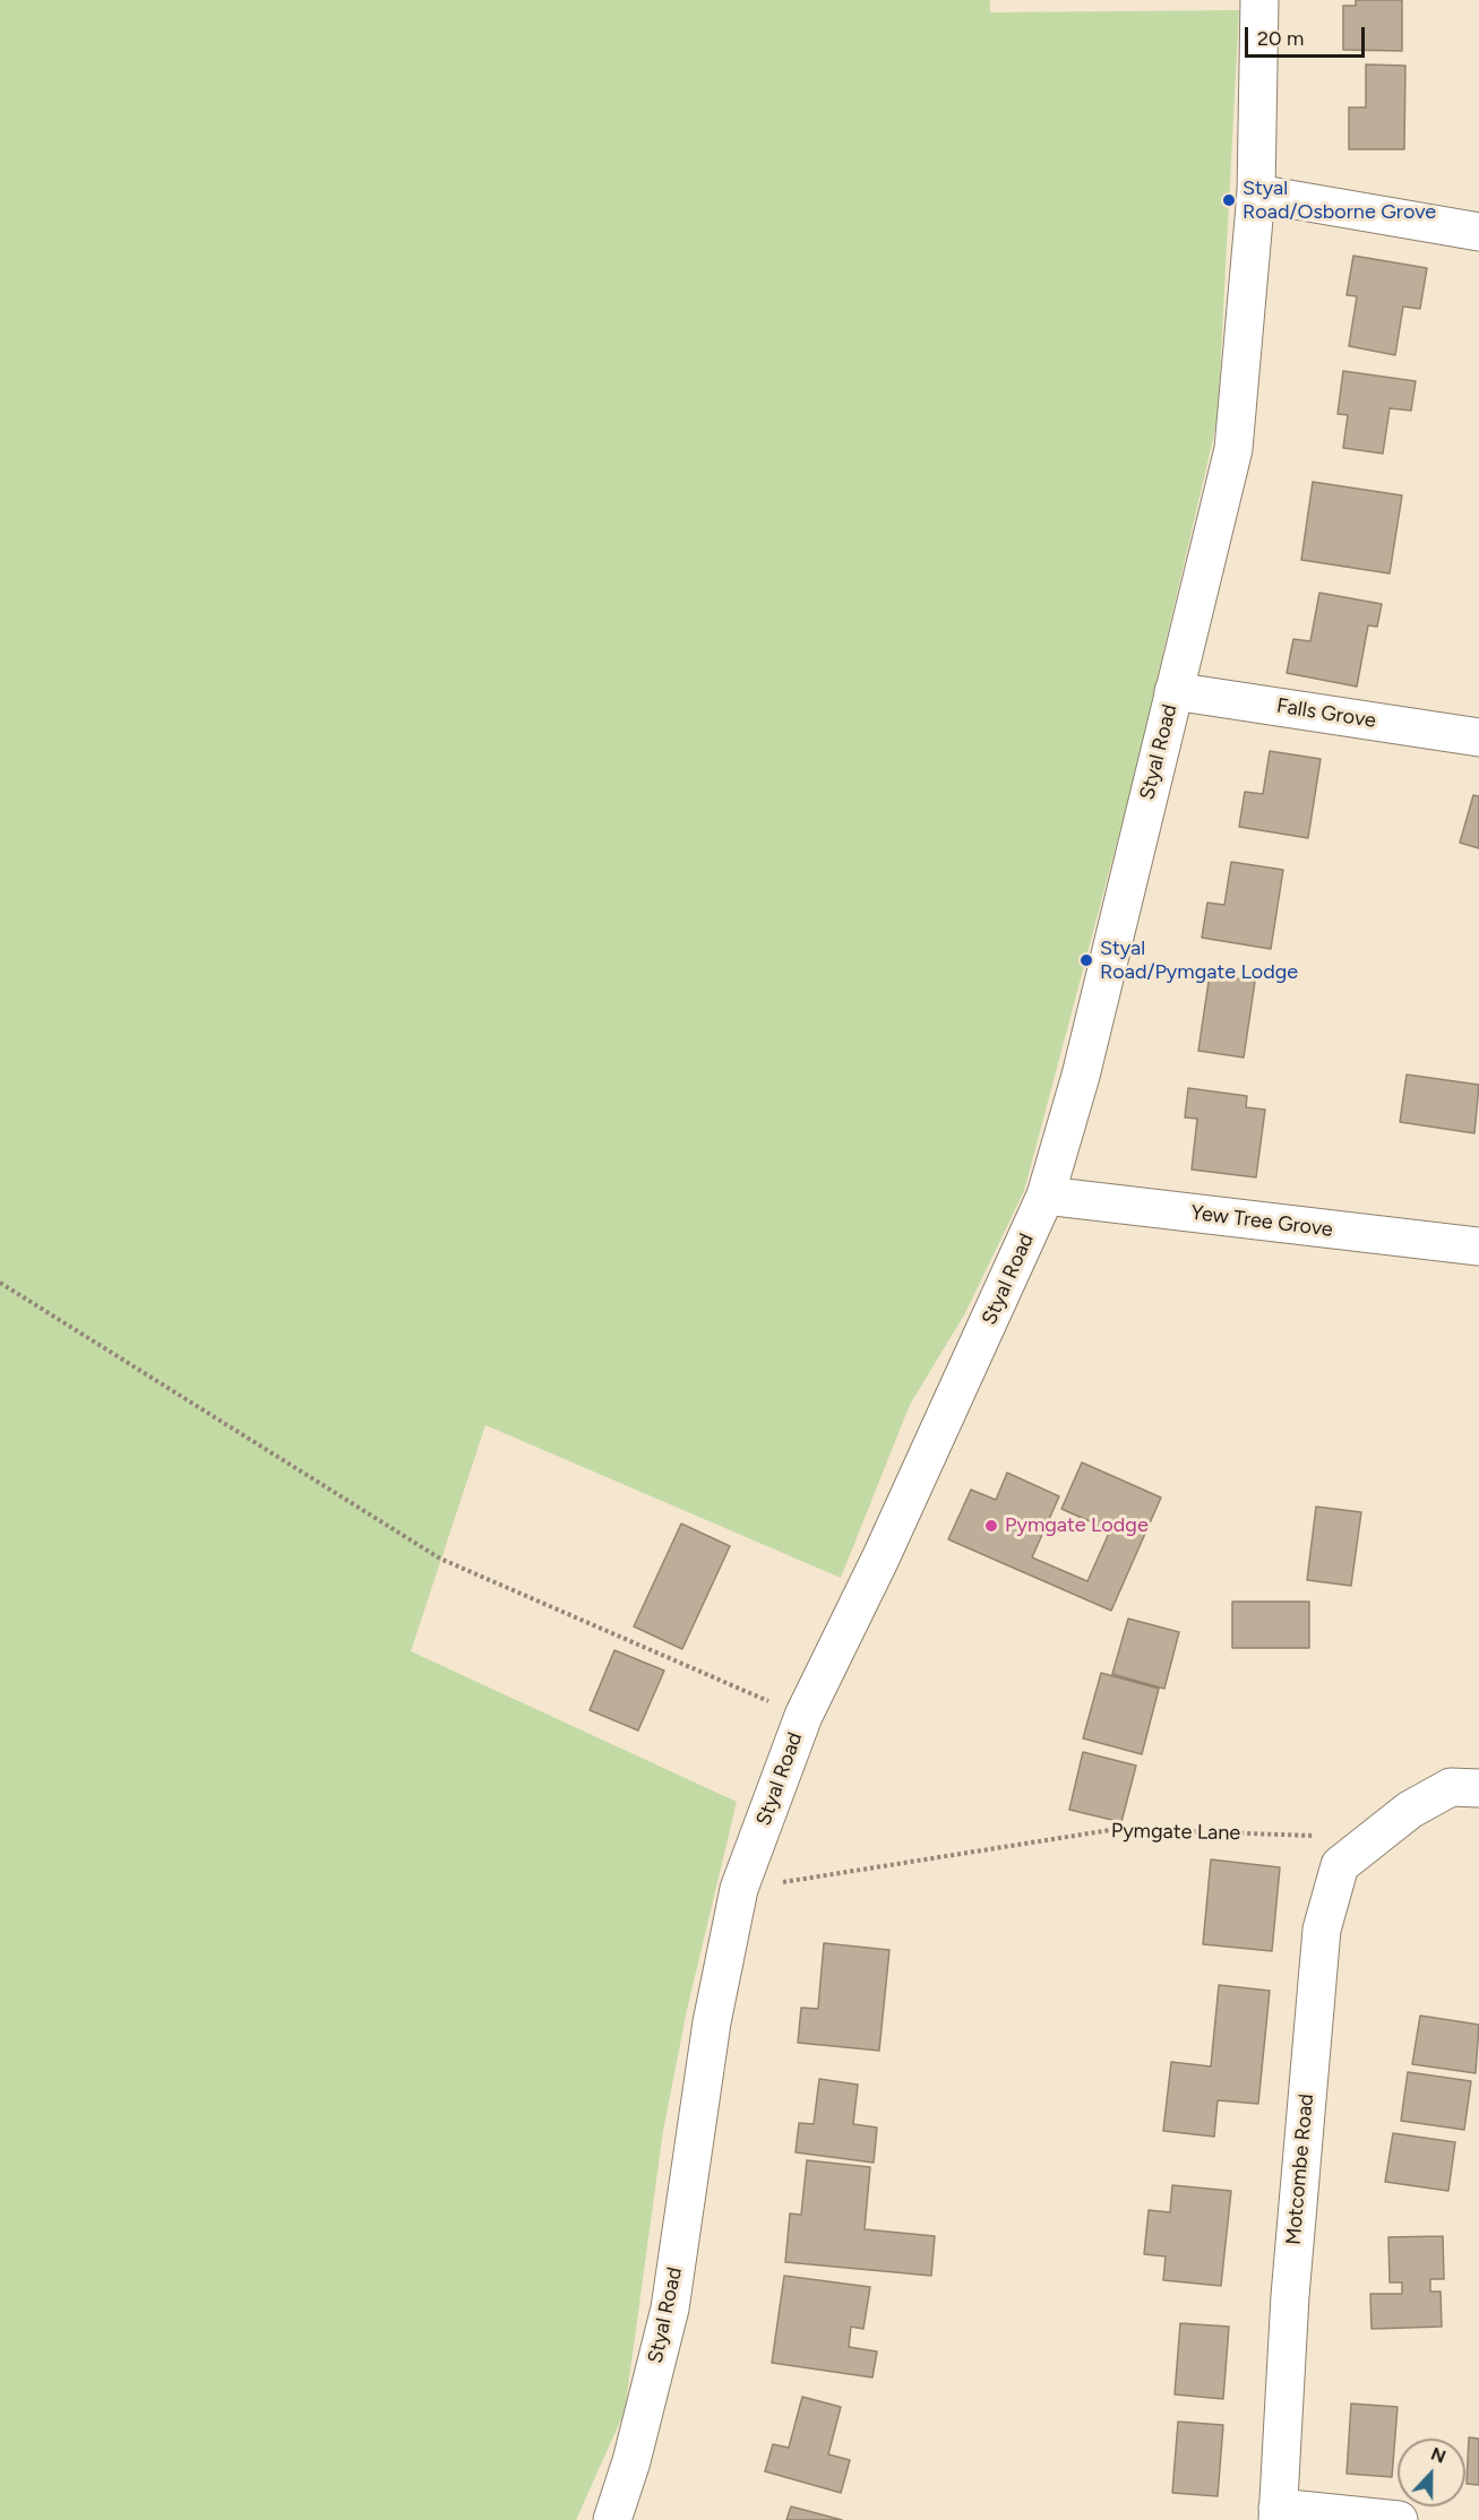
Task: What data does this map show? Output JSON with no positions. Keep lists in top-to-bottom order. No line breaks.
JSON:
{"streets":{"main road":["Falls Grove","Styal Road","Yew Tree Grove","Motcombe Road"],"path":["Pymgate Lane"]},"crossings":[["Falls Grove","Styal Road"],["Styal Road","Yew Tree Grove"],["Styal Road","Pymgate Lane"],["Pymgate Lane","Motcombe Road"]],"places":["Styal Road/Osborne Grove","Styal Road/Pymgate Lodge","Pymgate Lodge"],"scale_bar":"20 m","north":"top"}
